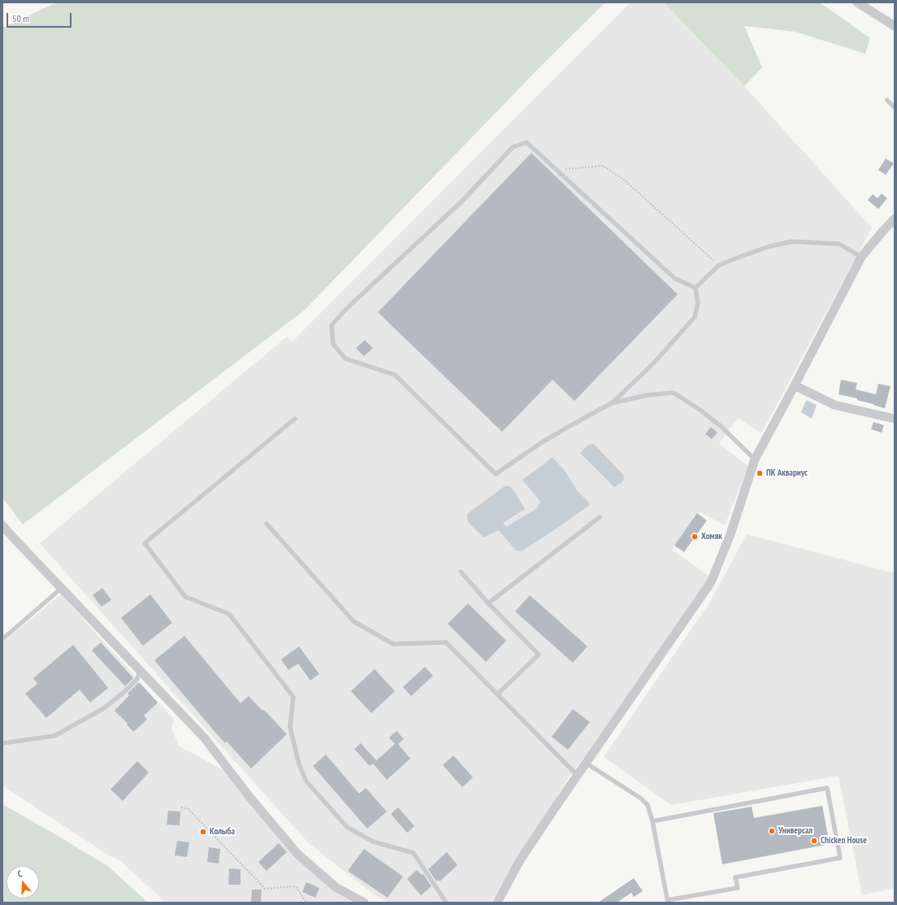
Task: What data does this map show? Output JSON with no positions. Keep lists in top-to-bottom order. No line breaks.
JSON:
{"places":["ПК Аквариус","Хомяк","Универсал","Колыба","Chicken House"],"scale_bar":"50 m","north":"top"}
